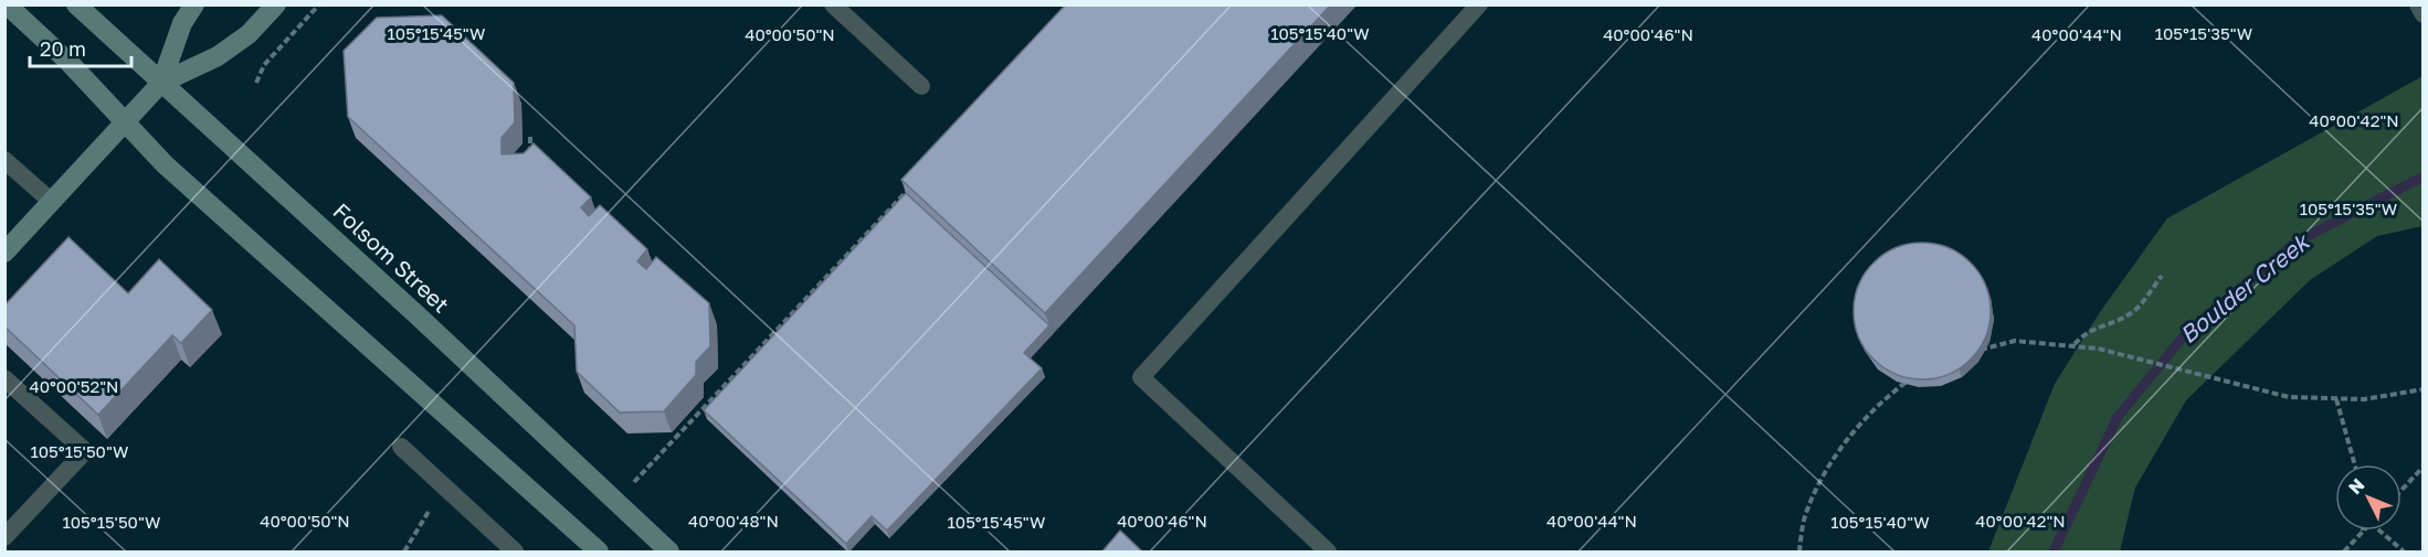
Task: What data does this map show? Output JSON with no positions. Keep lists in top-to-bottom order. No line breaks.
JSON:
{"streets":{"main road":["Folsom Street"]},"water":["Boulder Creek"],"scale_bar":"20 m","north":"top left","coordinates":["105°15'35\"W","105°15'45\"W","105°15'40\"W","40°00'50\"N","40°00'46\"N","40°00'44\"N","40°00'42\"N","40°00'52\"N","105°15'50\"W","40°00'48\"N"]}
